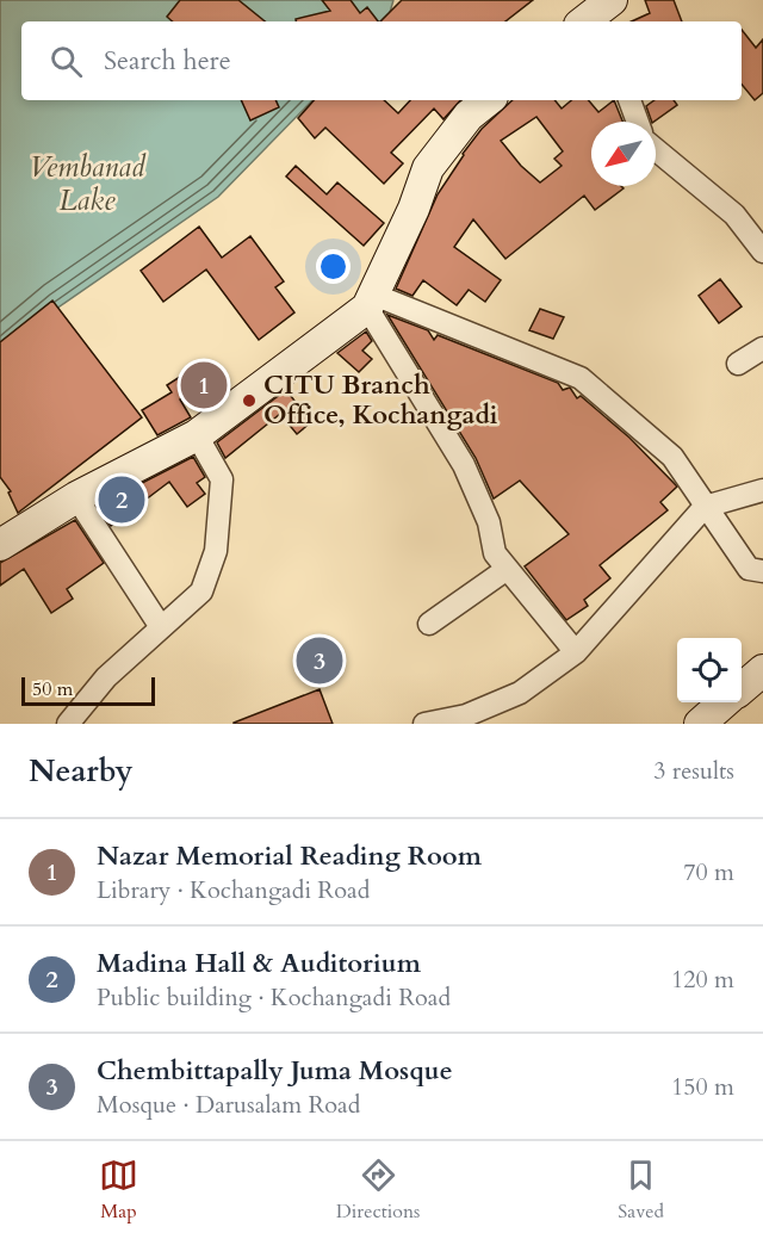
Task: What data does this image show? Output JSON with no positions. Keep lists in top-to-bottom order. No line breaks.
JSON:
{"water":["Vembanad Lake"],"places":["CITU Branch Office, Kochangadi"],"scale_bar":"50 m","north":"bottom left","page":{"search":"Search here","pins":["1","2","3"],"scale":"50 m","heading":["Nearby","3 results"],"list":[{"mark":"1","name":"Nazar Memorial Reading Room","note":"Library · Kochangadi Road","value":"70 m"},{"mark":"2","name":"Madina Hall & Auditorium","note":"Public building · Kochangadi Road","value":"120 m"},{"mark":"3","name":"Chembittapally Juma Mosque","note":"Mosque · Darusalam Road","value":"150 m"}],"nav":["Map","Directions","Saved"]}}
